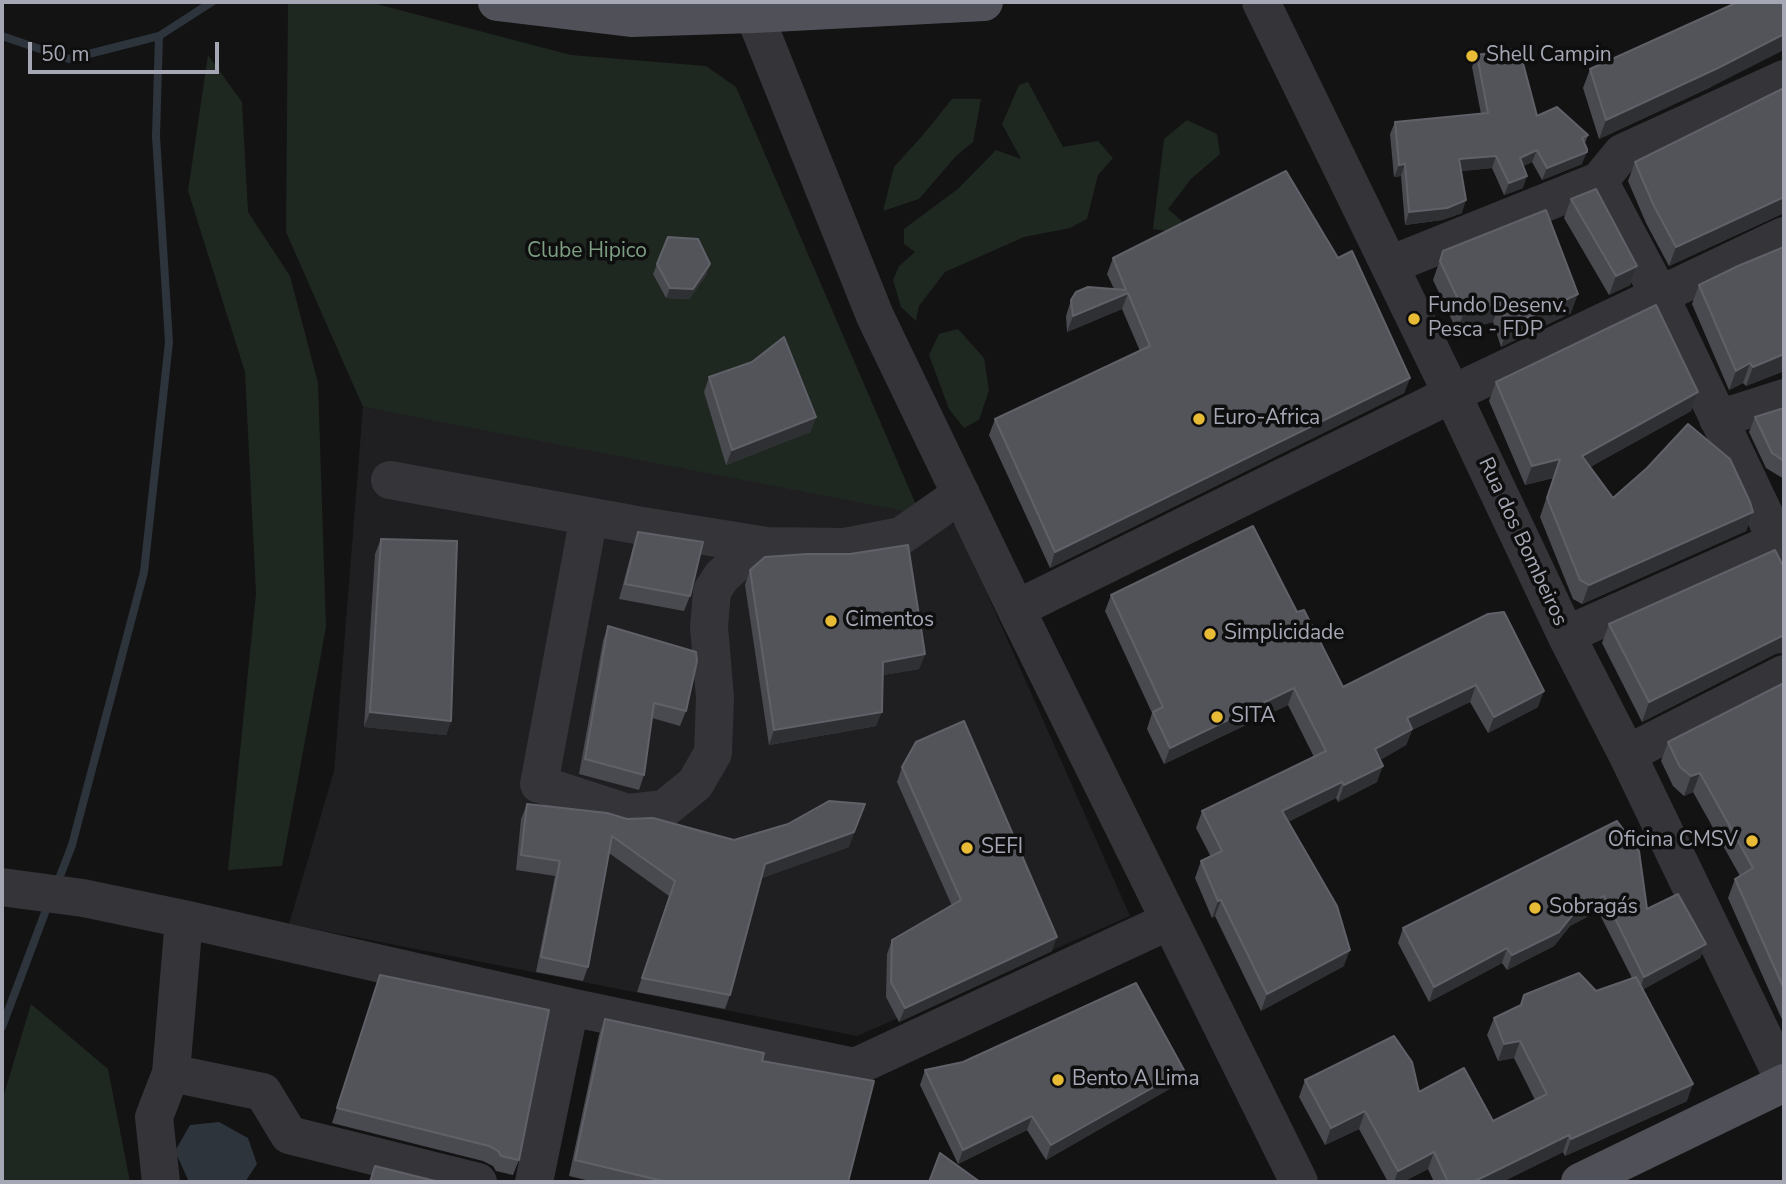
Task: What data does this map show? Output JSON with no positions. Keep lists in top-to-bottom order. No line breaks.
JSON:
{"streets":{"street":["Rua dos Bombeiros"]},"parks":["Clube Hipico"],"places":["Shell Campin","Fundo Desenv. Pesca - FDP","Euro-Africa","Cimentos","Simplicidade","SITA","Oficina CMSV","SEFI","Sobragás","Bento A Lima"],"scale_bar":"50 m"}
